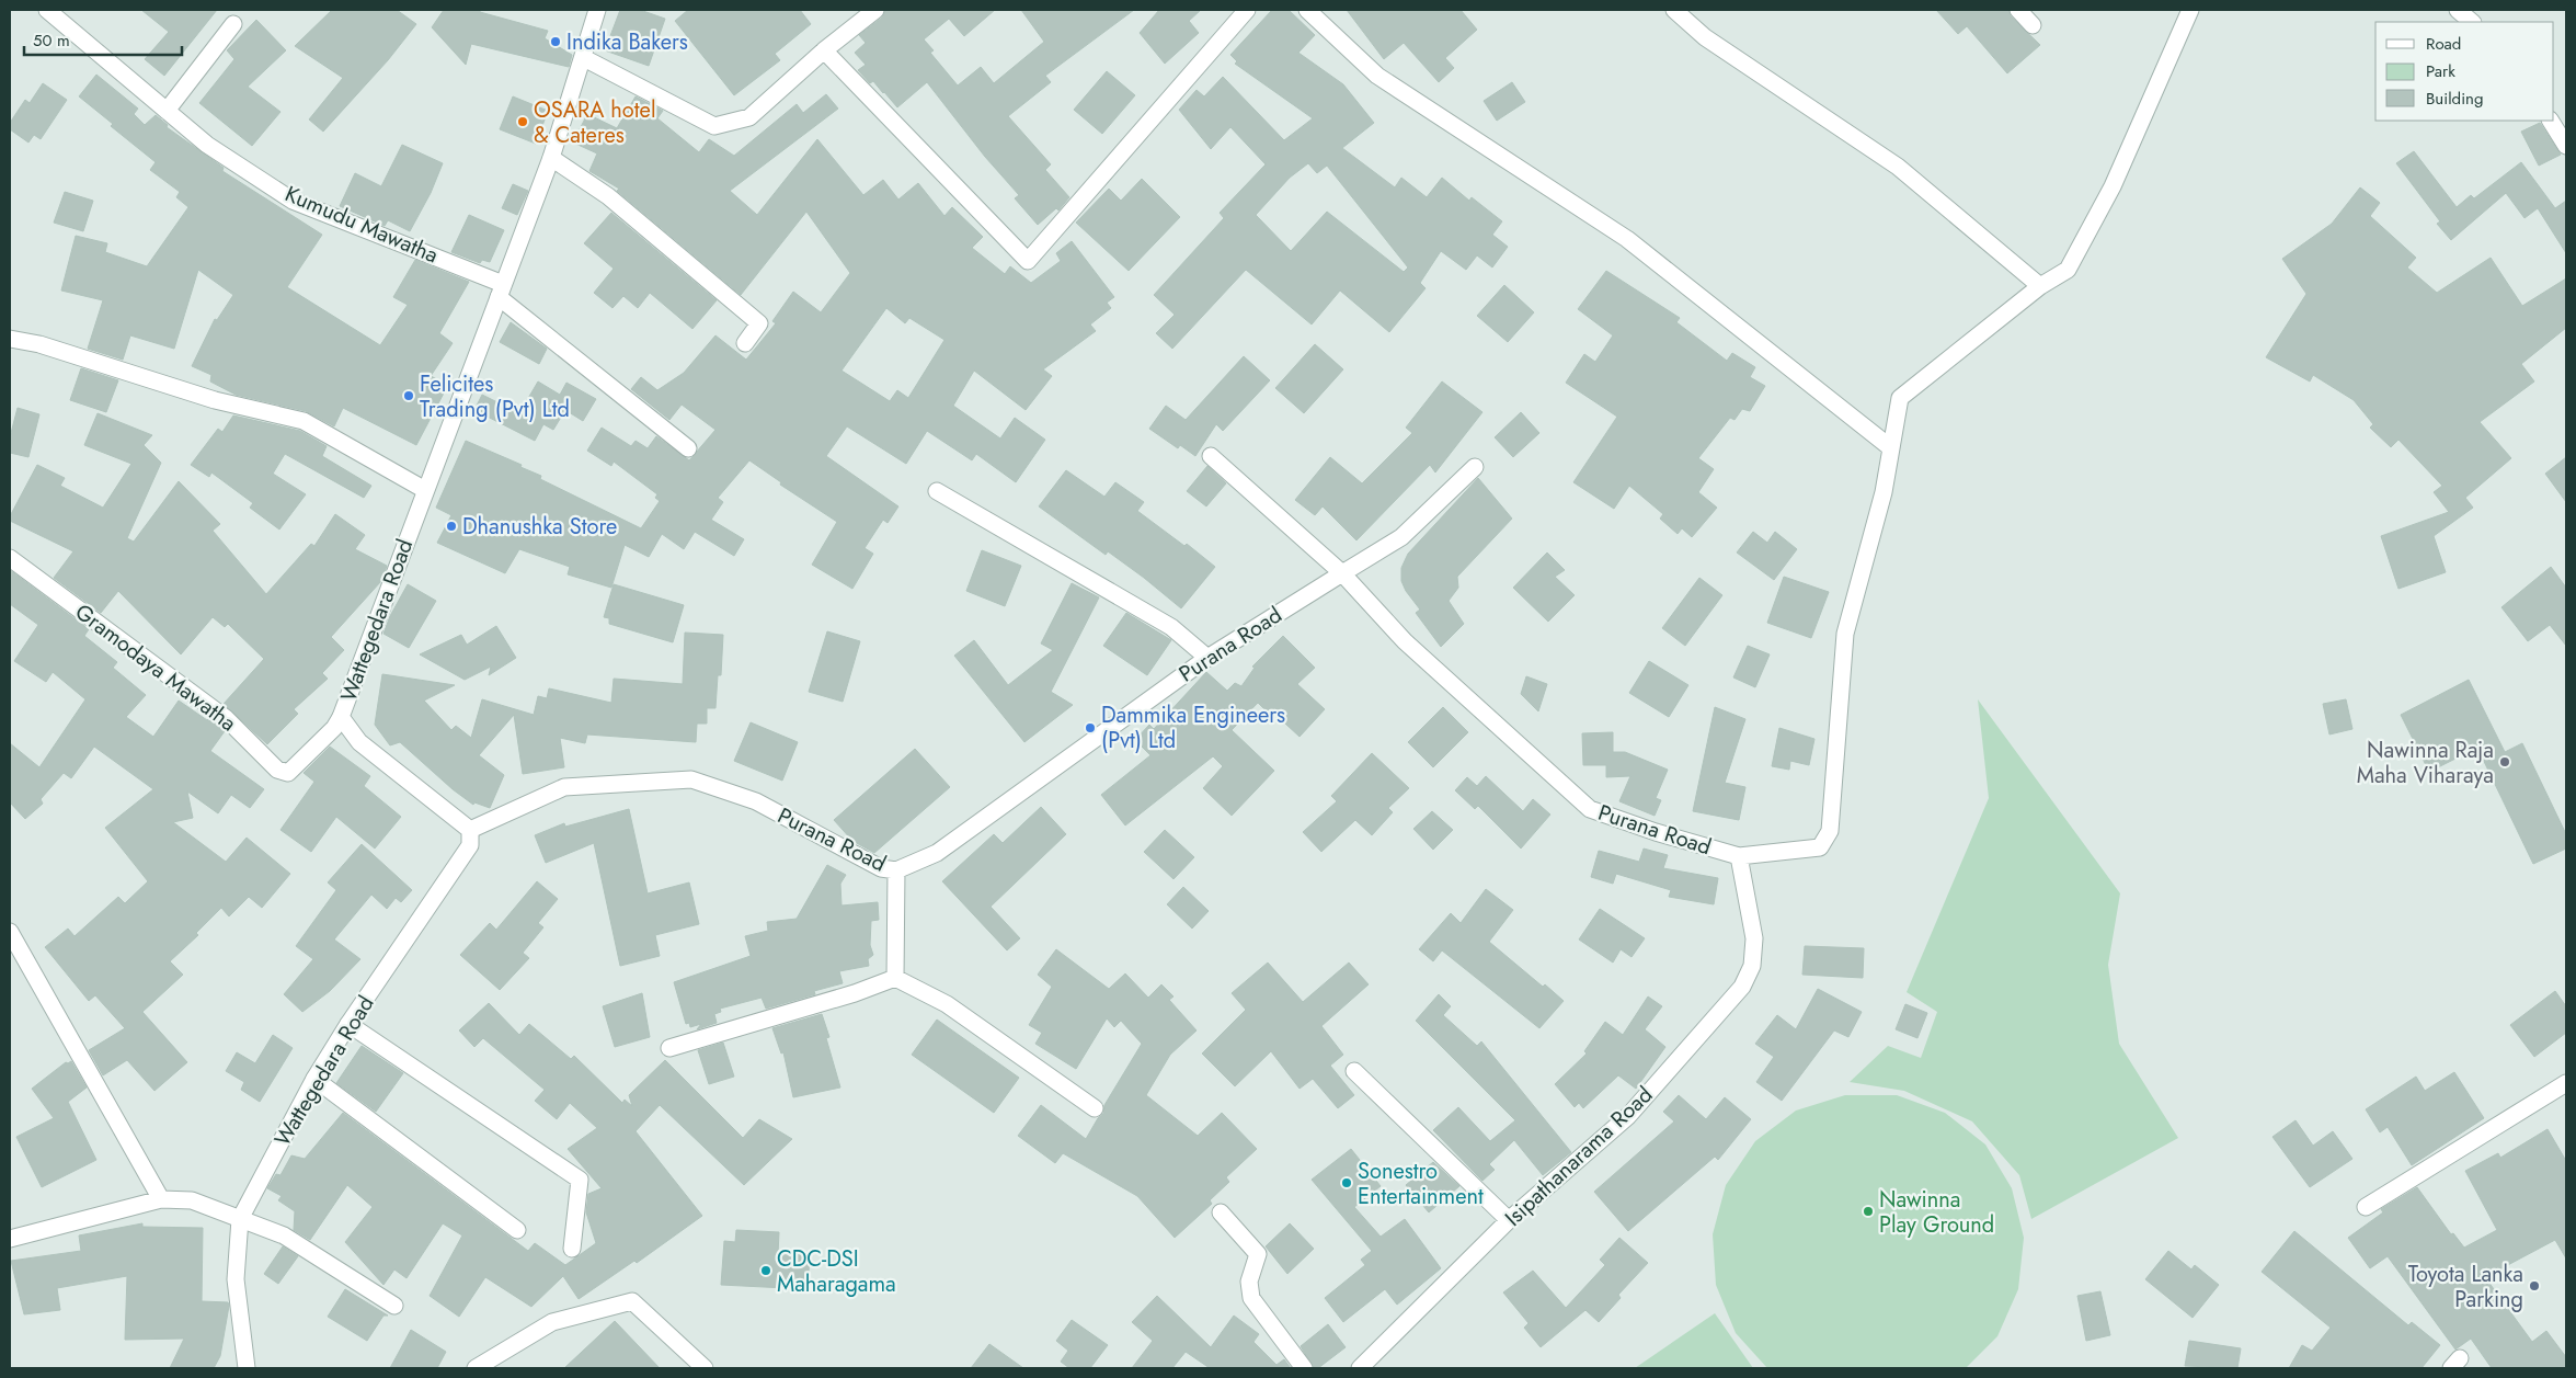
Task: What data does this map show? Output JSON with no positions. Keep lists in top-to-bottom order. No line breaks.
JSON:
{"streets":{"street":["Kumudu Mawatha","Wattegedara Road","Purana Road","Gramodaya Mawatha","Isipathanarama Road"]},"crossings":[["Kumudu Mawatha","Wattegedara Road"],["Wattegedara Road","Purana Road"],["Wattegedara Road","Gramodaya Mawatha"],["Purana Road","Isipathanarama Road"]],"places":["Indika Bakers","OSARA hotel & Cateres","Felicites Trading (Pvt) Ltd","Dhanushka Store","Dammika Engineers (Pvt) Ltd","Nawinna Raja Maha Viharaya","Sonestro Entertainment","Nawinna Play Ground","CDC-DSI Maharagama","Toyota Lanka Parking"],"legend":["Road","Park","Building"],"scale_bar":"50 m"}
